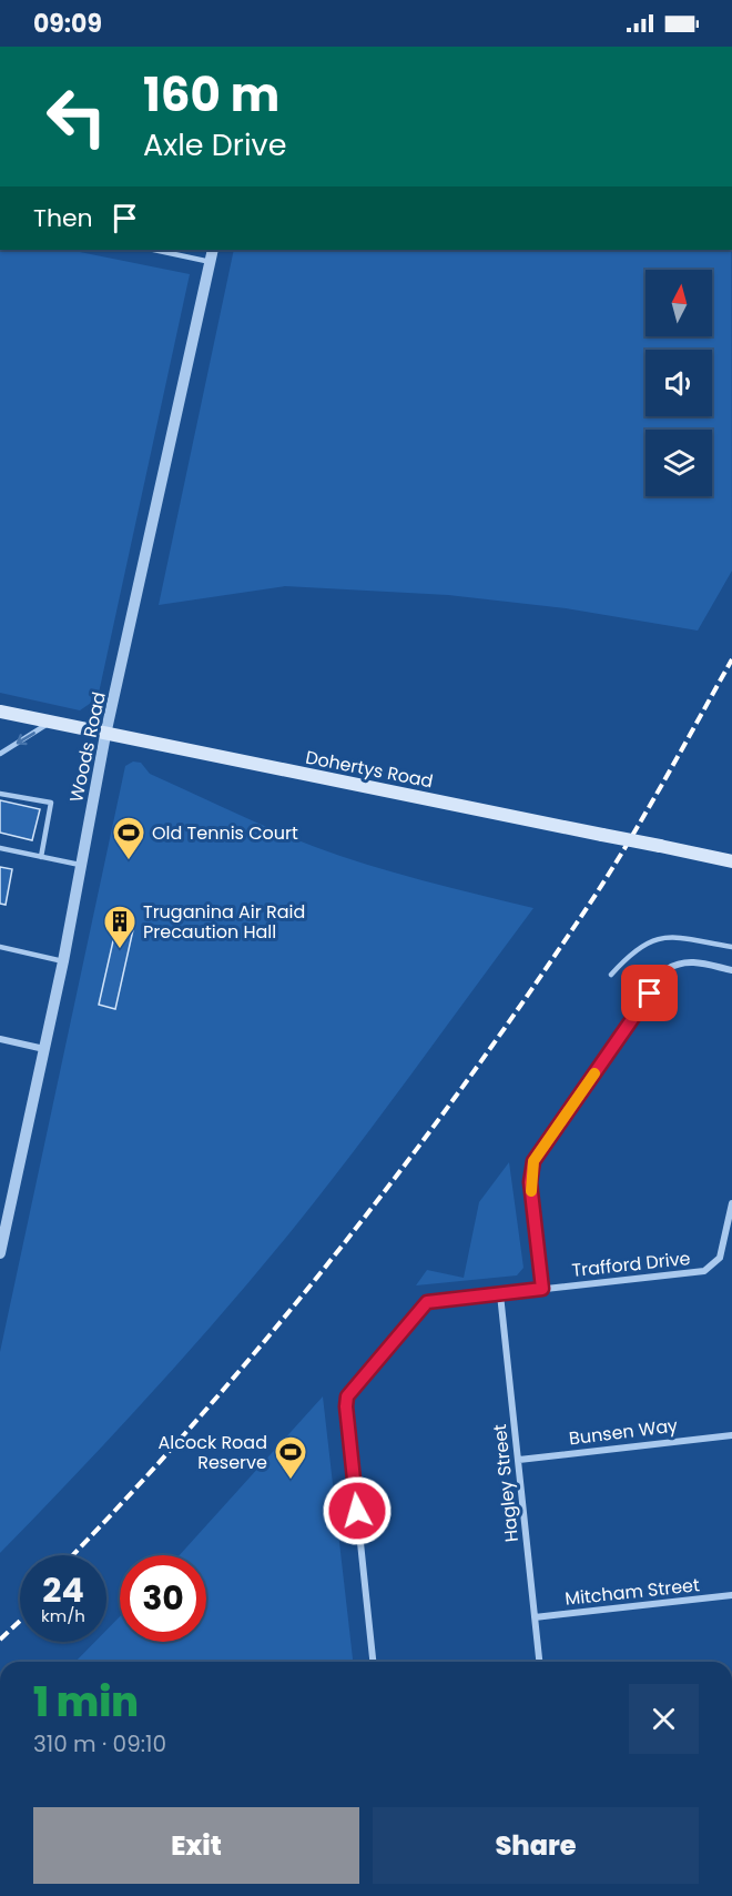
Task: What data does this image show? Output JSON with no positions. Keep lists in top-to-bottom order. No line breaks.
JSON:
{"streets":{"main road":["Dohertys Road"],"street":["Woods Road","Trafford Drive","Bunsen Way","Hagley Street","Mitcham Street"]},"crossings":[["Woods Road","Dohertys Road"],["Trafford Drive","Hagley Street"],["Bunsen Way","Hagley Street"],["Hagley Street","Mitcham Street"]],"places":{"sports":["Old Tennis Court","Alcock Road Reserve"],"building":["Truganina Air Raid Precaution Hall"]},"north":"top","page":{"status":"09:09","turn":["160 m","Axle Drive"],"then":"Then","speed":"24 km/h","limit":"30","heading":["1 min","310 m · 09:10"],"buttons":["Exit","Share"]}}
